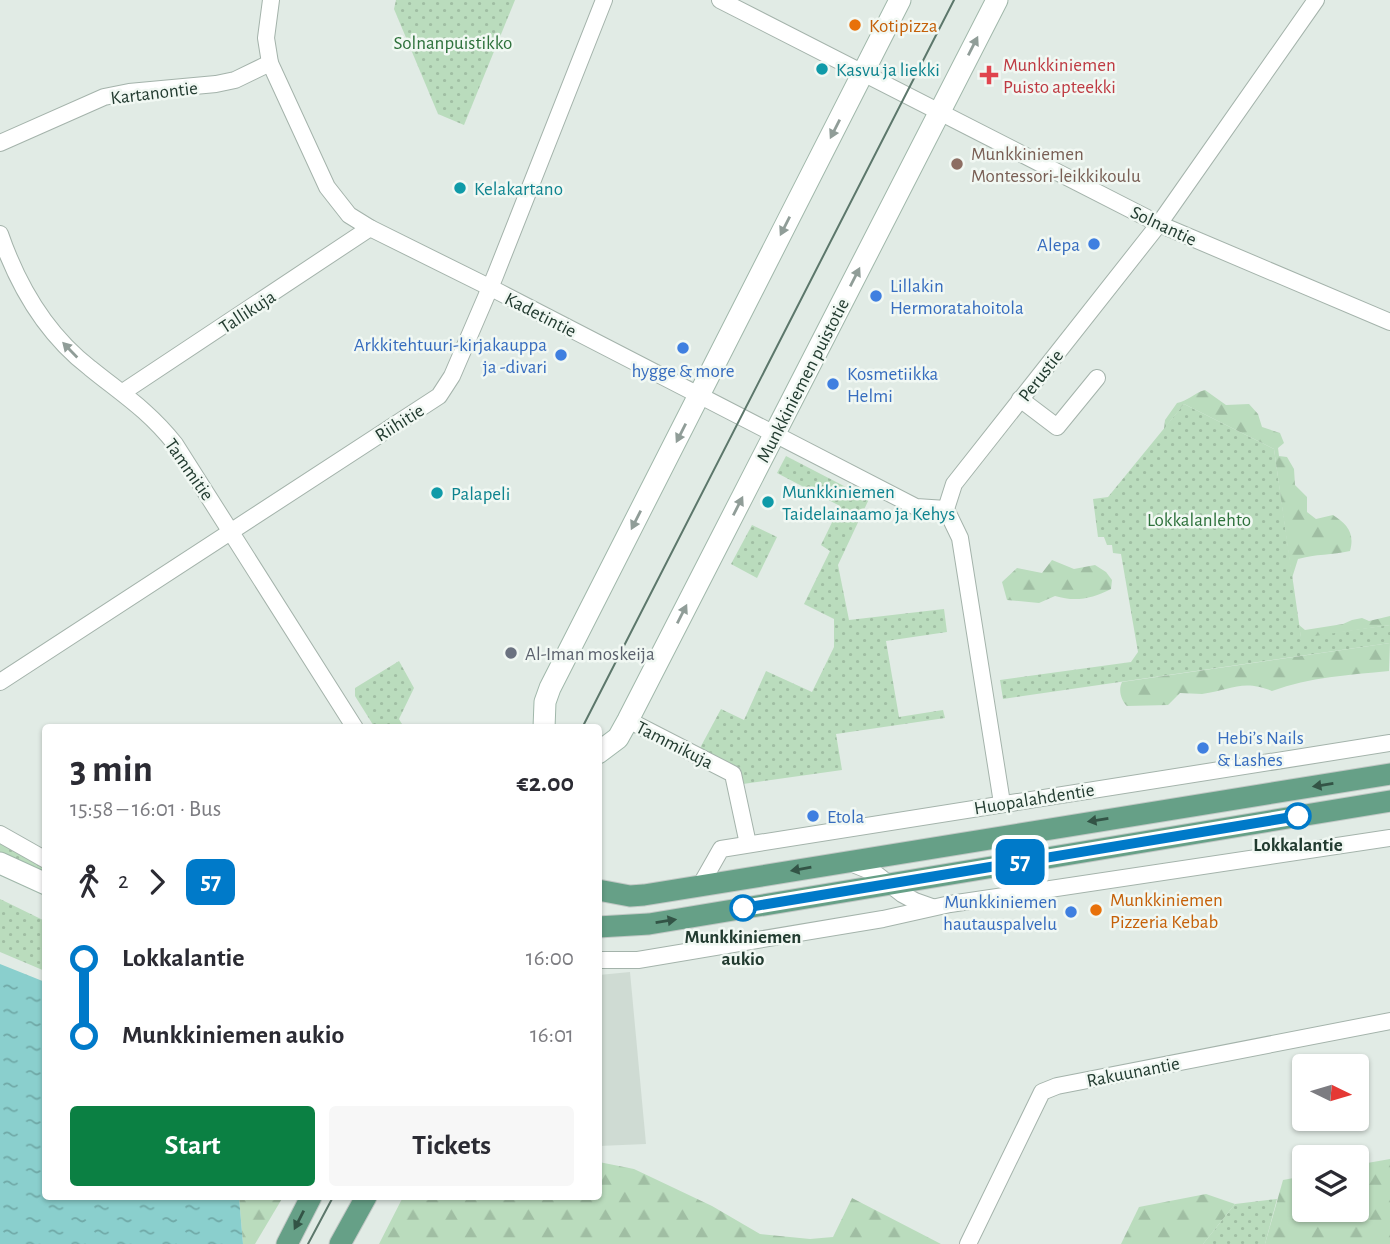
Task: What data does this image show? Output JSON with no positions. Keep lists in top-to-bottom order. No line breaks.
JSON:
{"streets":{"main road":["Huopalahdentie"],"street":["Kartanontie","Solnantie","Tallikuja","Kadetintie","Perustie","Munkkiniemen puistotie","Riihitie","Tammitie","Tammikuja","Rakuunantie"]},"crossings":[["Kartanontie","Kadetintie"],["Solnantie","Perustie"],["Solnantie","Munkkiniemen puistotie"],["Tallikuja","Kadetintie"],["Tallikuja","Tammitie"],["Kadetintie","Perustie"],["Kadetintie","Munkkiniemen puistotie"],["Kadetintie","Riihitie"],["Munkkiniemen puistotie","Tammikuja"],["Riihitie","Tammitie"],["Tammikuja","Huopalahdentie"]],"parks":["Solnanpuistikko","Lokkalanlehto"],"places":{"other":["Kotipizza","Kasvu ja liekki","Munkkiniemen Montessori-leikkikoulu","Kelakartano","Alepa","Lillakin Hermoratahoitola","hygge & more","Arkkitehtuuri-kirjakauppa ja -divari","Kosmetiikka Helmi","Palapeli","Munkkiniemen Taidelainaamo ja Kehys","Al-Iman moskeija","Hebi’s Nails & Lashes","Etola","Lokkalantie","Munkkiniemen aukio","Munkkiniemen Pizzeria Kebab","Munkkiniemen hautauspalvelu"],"health":["Munkkiniemen Puisto apteekki"]},"lines":["bus line 57"],"north":"right","page":{"on_map":"57","heading":["3 min","15:58 – 16:01 · Bus","€2.00"],"legs":["2","57"],"list":[{"name":"Lokkalantie","value":"16:00"},{"name":"Munkkiniemen aukio","value":"16:01"}],"buttons":["Start","Tickets"]}}
